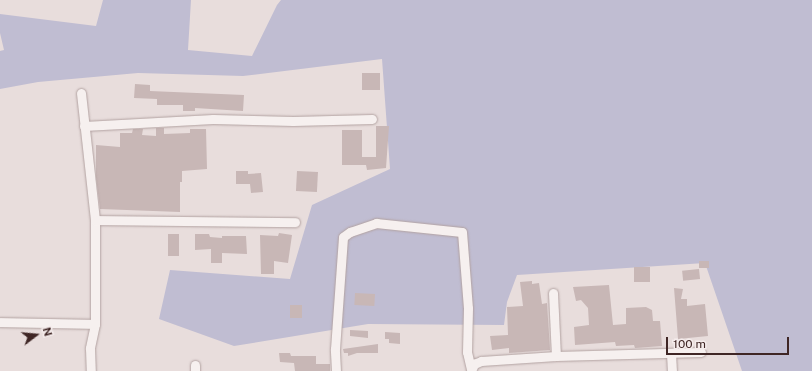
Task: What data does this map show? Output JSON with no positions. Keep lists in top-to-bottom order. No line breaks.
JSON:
{"scale_bar":"100 m","north":"right"}
